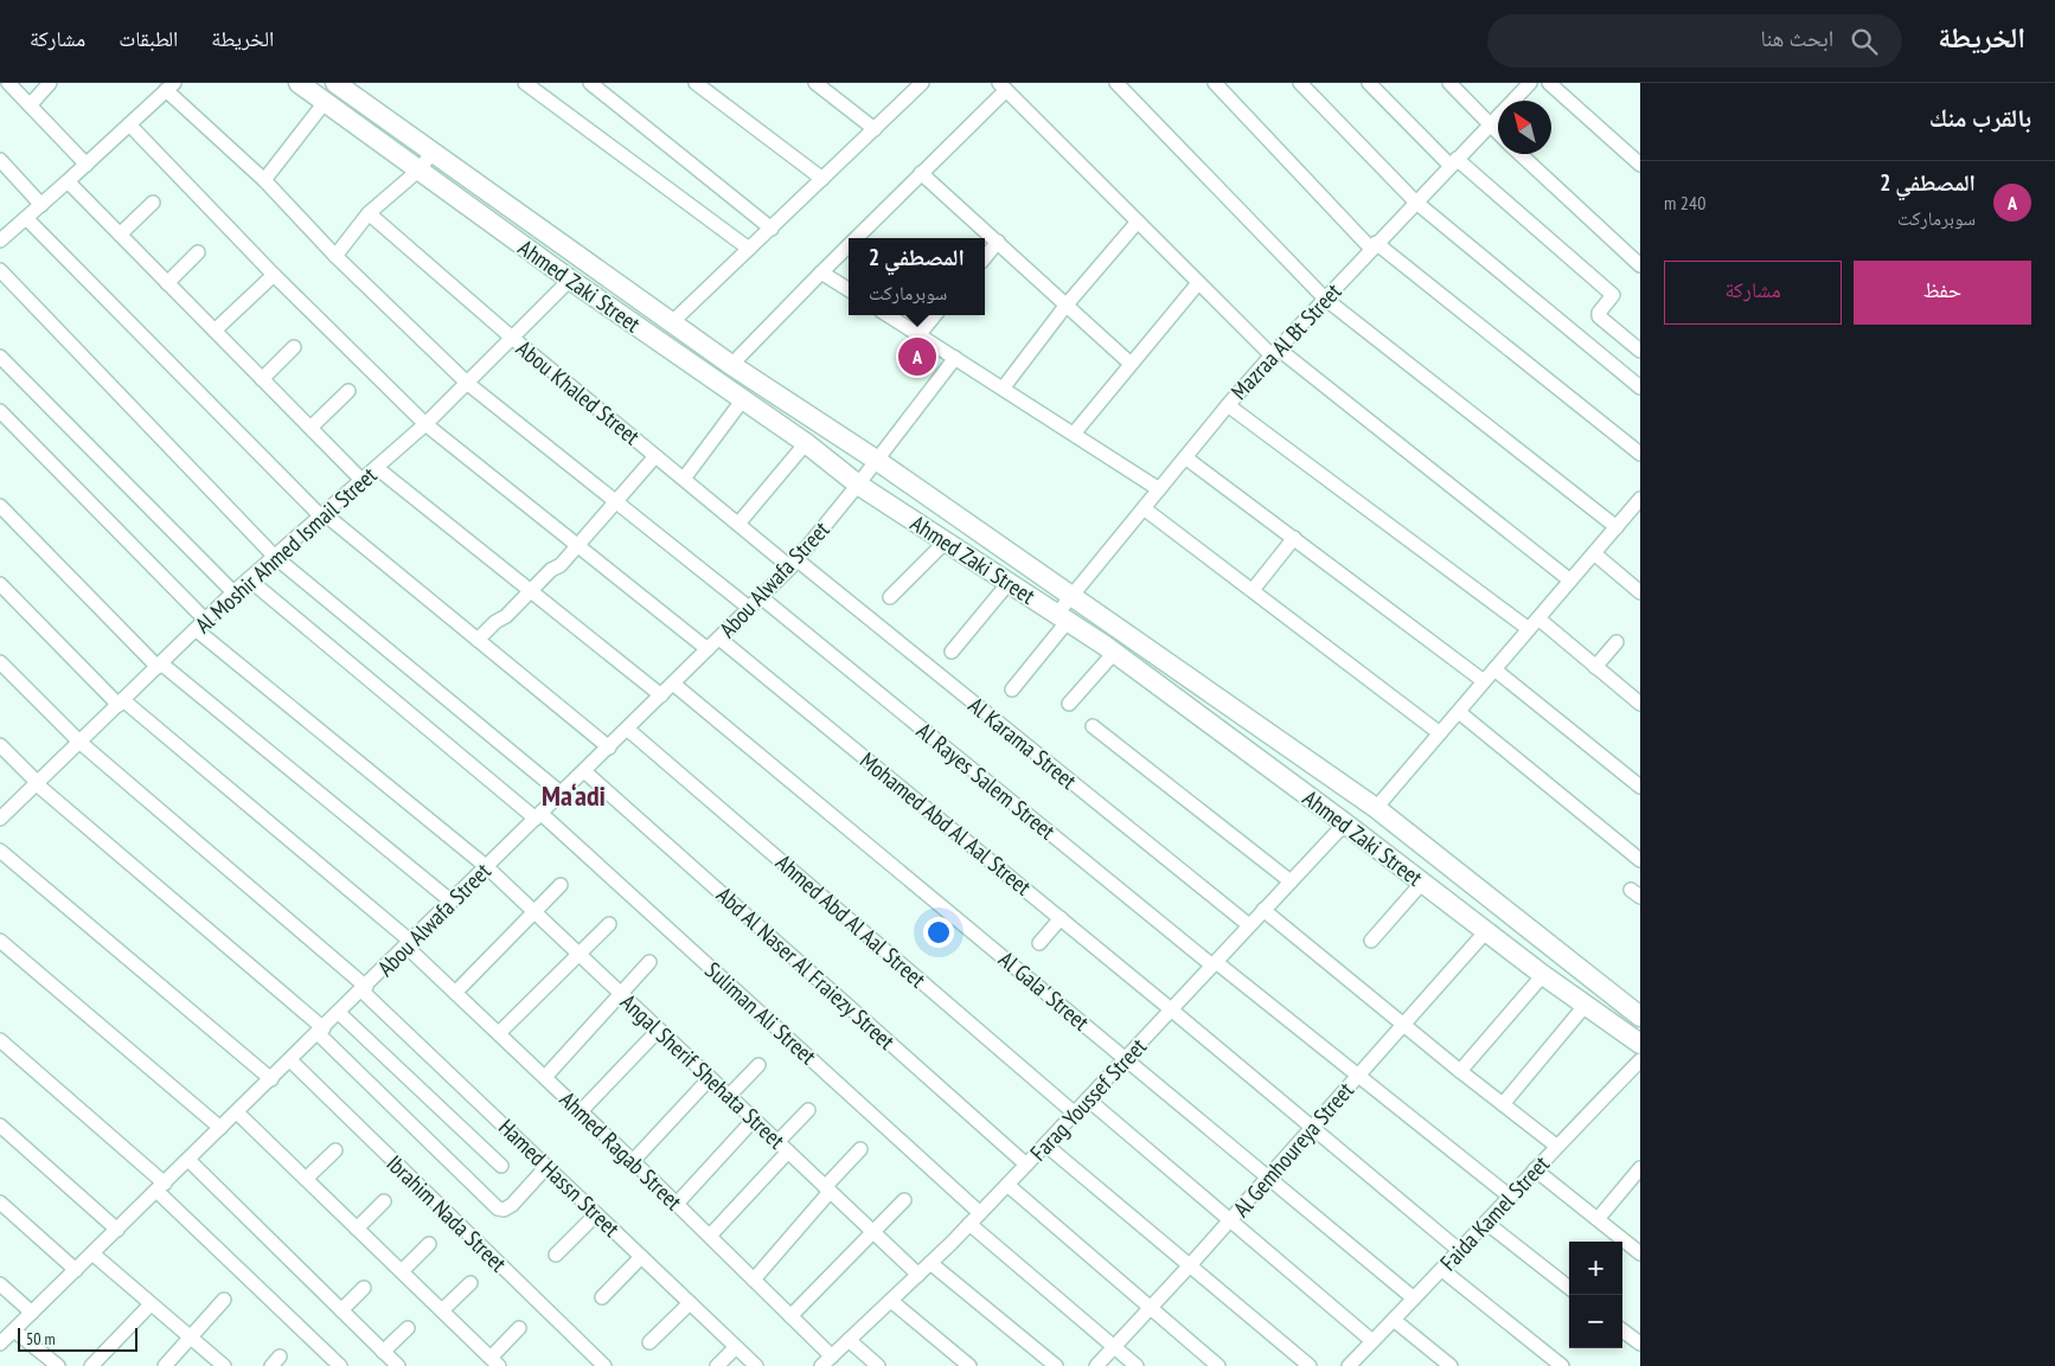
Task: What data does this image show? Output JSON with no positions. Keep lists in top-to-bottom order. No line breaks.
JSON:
{"streets":{"street":["Ahmed Zaki Street","Mazraa Al Bt Street","Abou Khaled Street","Al Moshir Ahmed Ismail Street","Abou Alwafa Street","Al Karama Street","Al Rayes Salem Street","Mohamed Abd Al Aal Street","Ahmed Abd Al Aal Street","Abd Al Naser Al Fraiezy Street","Al Gala' Street","Suliman Ali Street","Angal Sherif Shehata Street","Farag Youssef Street","Al Gemhoureya Street","Ahmed Ragab Street","Hamed Hassn Street","Ibrahim Nada Street","Faida Kamel Street"]},"crossings":[["Ahmed Zaki Street","Mazraa Al Bt Street"],["Ahmed Zaki Street","Al Moshir Ahmed Ismail Street"],["Ahmed Zaki Street","Abou Alwafa Street"],["Ahmed Zaki Street","Farag Youssef Street"],["Ahmed Zaki Street","Al Gemhoureya Street"],["Abou Khaled Street","Al Moshir Ahmed Ismail Street"],["Abou Khaled Street","Abou Alwafa Street"],["Abou Khaled Street","Al Karama Street"],["Al Moshir Ahmed Ismail Street","Suliman Ali Street"],["Al Moshir Ahmed Ismail Street","Angal Sherif Shehata Street"],["Al Moshir Ahmed Ismail Street","Ahmed Ragab Street"],["Al Moshir Ahmed Ismail Street","Hamed Hassn Street"],["Abou Alwafa Street","Al Karama Street"],["Abou Alwafa Street","Al Rayes Salem Street"],["Abou Alwafa Street","Mohamed Abd Al Aal Street"],["Abou Alwafa Street","Ahmed Abd Al Aal Street"],["Abou Alwafa Street","Abd Al Naser Al Fraiezy Street"],["Abou Alwafa Street","Al Gala' Street"],["Abou Alwafa Street","Suliman Ali Street"],["Abou Alwafa Street","Angal Sherif Shehata Street"],["Abou Alwafa Street","Ahmed Ragab Street"],["Abou Alwafa Street","Hamed Hassn Street"],["Abou Alwafa Street","Ibrahim Nada Street"],["Al Karama Street","Farag Youssef Street"],["Al Rayes Salem Street","Farag Youssef Street"],["Al Rayes Salem Street","Al Gemhoureya Street"],["Al Rayes Salem Street","Faida Kamel Street"],["Mohamed Abd Al Aal Street","Farag Youssef Street"],["Mohamed Abd Al Aal Street","Al Gemhoureya Street"],["Mohamed Abd Al Aal Street","Faida Kamel Street"],["Ahmed Abd Al Aal Street","Farag Youssef Street"],["Abd Al Naser Al Fraiezy Street","Farag Youssef Street"],["Al Gala' Street","Farag Youssef Street"],["Al Gala' Street","Al Gemhoureya Street"],["Al Gala' Street","Faida Kamel Street"],["Suliman Ali Street","Farag Youssef Street"],["Angal Sherif Shehata Street","Farag Youssef Street"],["Farag Youssef Street","Ahmed Ragab Street"]],"districts":["Ma‘adi"],"scale_bar":"50 m","north":"top left","page":{"header":"الخريطة","search":"ابحث هنا","nav":["الخريطة","الطبقات","مشاركة"],"heading":"بالقرب منك","list":[{"mark":"A","name":"المصطفي 2","note":"سوبرماركت","value":"240 m"}],"popup":["المصطفي 2","سوبرماركت"],"buttons":["حفظ","مشاركة"],"pins":"A","map_buttons":["+","−"],"scale":"50 m"}}
